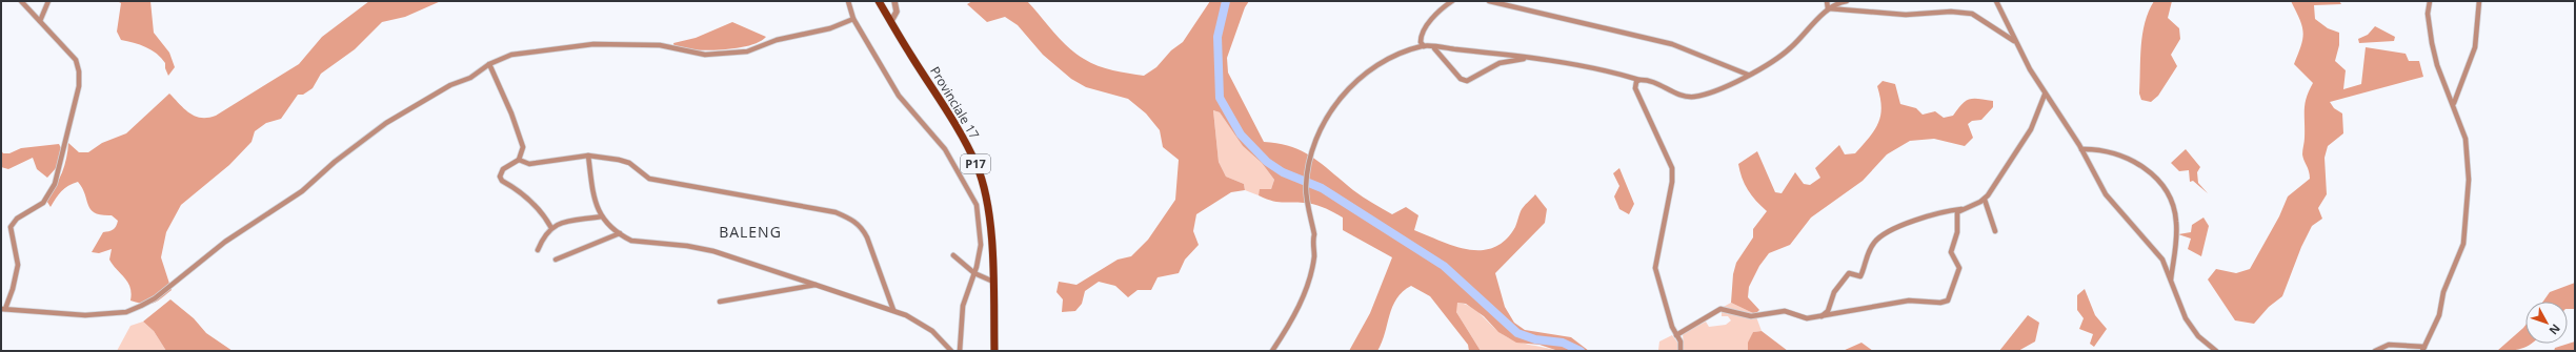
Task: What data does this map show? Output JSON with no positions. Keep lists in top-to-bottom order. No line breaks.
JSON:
{"streets":{"main road":["Provinciale 17","P17"]},"districts":["BALENG"],"north":"bottom right"}
